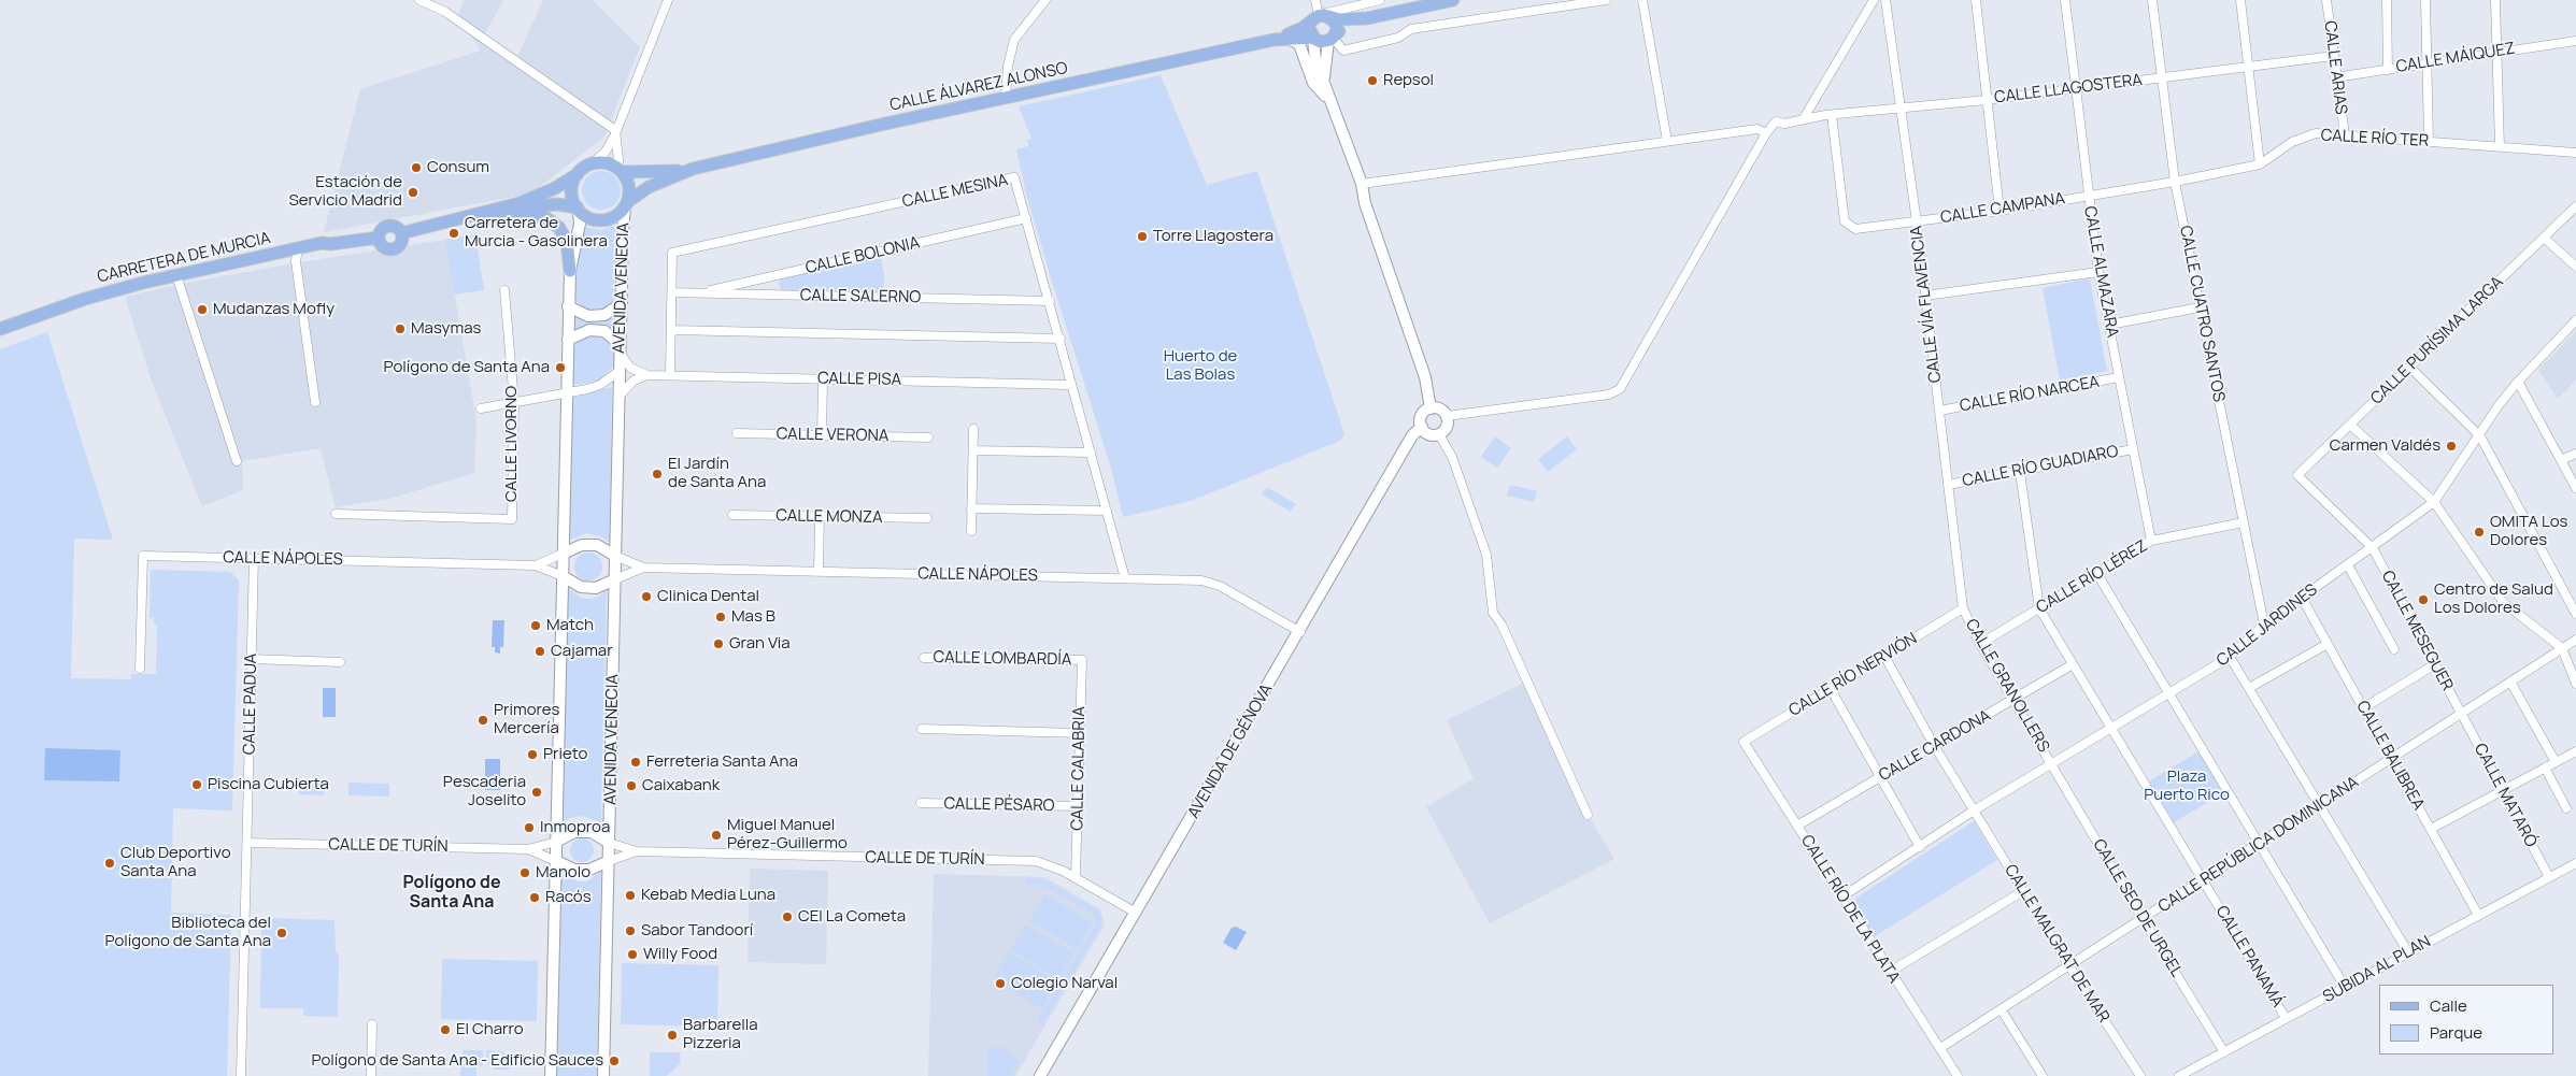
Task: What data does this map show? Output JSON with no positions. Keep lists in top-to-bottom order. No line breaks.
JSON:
{"streets":{"main road":["CALLE ÁLVAREZ ALONSO","CARRETERA DE MURCIA"],"street":["CALLE MÁIQUEZ","CALLE ARIAS","CALLE LLAGOSTERA","CALLE RÍO TER","CALLE MESINA","CALLE CAMPANA","CALLE BOLONIA","CALLE ALMAZARA","AVENIDA VENECIA","CALLE SALERNO","CALLE VÍA FLAVENCIA","CALLE CUATRO SANTOS","CALLE PURÍSIMA LARGA","CALLE PISA","CALLE RÍO NARCEA","CALLE VERONA","CALLE LIVORNO","CALLE RÍO GUADIARO","CALLE MONZA","CALLE NÁPOLES","CALLE RÍO LÉREZ","CALLE JARDINES","CALLE MESEGUER","CALLE LOMBARDÍA","CALLE RÍO NERVIÓN","CALLE GRANOLLERS","CALLE PADUA","CALLE CARDONA","AVENIDA DE GÉNOVA","CALLE BALIBREA","CALLE CALABRIA","CALLE MATARÓ","CALLE PÉSARO","CALLE REPÚBLICA DOMINICANA","CALLE DE TURÍN","CALLE SEO DE URGEL","CALLE RÍO DE LA PLATA","CALLE MALGRAT DE MAR","CALLE PANAMÁ","SUBIDA AL PLAN"]},"crossings":[["CALLE MÁIQUEZ","CALLE ARIAS"],["CALLE ARIAS","CALLE LLAGOSTERA"],["CALLE ARIAS","CALLE RÍO TER"],["CALLE ÁLVAREZ ALONSO","CARRETERA DE MURCIA"],["CALLE ÁLVAREZ ALONSO","AVENIDA VENECIA"],["CALLE LLAGOSTERA","CALLE CAMPANA"],["CALLE LLAGOSTERA","CALLE ALMAZARA"],["CALLE LLAGOSTERA","CALLE VÍA FLAVENCIA"],["CALLE LLAGOSTERA","CALLE CUATRO SANTOS"],["CALLE RÍO TER","CALLE CAMPANA"],["CALLE RÍO TER","CALLE ALMAZARA"],["CALLE RÍO TER","CALLE CUATRO SANTOS"],["CALLE MESINA","CALLE BOLONIA"],["CALLE MESINA","CALLE SALERNO"],["CALLE MESINA","CALLE PISA"],["CALLE MESINA","CALLE NÁPOLES"],["CALLE CAMPANA","CALLE ALMAZARA"],["CALLE CAMPANA","CALLE VÍA FLAVENCIA"],["CALLE BOLONIA","CALLE SALERNO"],["CARRETERA DE MURCIA","AVENIDA VENECIA"],["CALLE ALMAZARA","CALLE RÍO NARCEA"],["CALLE ALMAZARA","CALLE RÍO GUADIARO"],["CALLE ALMAZARA","CALLE RÍO LÉREZ"],["AVENIDA VENECIA","CALLE NÁPOLES"],["AVENIDA VENECIA","CALLE DE TURÍN"],["CALLE VÍA FLAVENCIA","CALLE RÍO NARCEA"],["CALLE VÍA FLAVENCIA","CALLE RÍO GUADIARO"],["CALLE VÍA FLAVENCIA","CALLE RÍO NERVIÓN"],["CALLE VÍA FLAVENCIA","CALLE GRANOLLERS"],["CALLE CUATRO SANTOS","CALLE RÍO LÉREZ"],["CALLE CUATRO SANTOS","CALLE JARDINES"],["CALLE PURÍSIMA LARGA","CALLE MESEGUER"],["CALLE NÁPOLES","CALLE PADUA"],["CALLE NÁPOLES","AVENIDA DE GÉNOVA"],["CALLE RÍO LÉREZ","CALLE GRANOLLERS"],["CALLE RÍO LÉREZ","CALLE PANAMÁ"],["CALLE JARDINES","CALLE MESEGUER"],["CALLE JARDINES","CALLE GRANOLLERS"],["CALLE JARDINES","CALLE BALIBREA"],["CALLE JARDINES","CALLE SEO DE URGEL"],["CALLE JARDINES","CALLE RÍO DE LA PLATA"],["CALLE JARDINES","CALLE MALGRAT DE MAR"],["CALLE JARDINES","CALLE PANAMÁ"],["CALLE MESEGUER","CALLE MATARÓ"],["CALLE MESEGUER","CALLE REPÚBLICA DOMINICANA"],["CALLE LOMBARDÍA","CALLE CALABRIA"],["CALLE RÍO NERVIÓN","CALLE GRANOLLERS"],["CALLE RÍO NERVIÓN","CALLE RÍO DE LA PLATA"],["CALLE RÍO NERVIÓN","CALLE MALGRAT DE MAR"],["CALLE GRANOLLERS","CALLE CARDONA"],["CALLE GRANOLLERS","CALLE SEO DE URGEL"],["CALLE PADUA","CALLE DE TURÍN"],["CALLE CARDONA","CALLE RÍO DE LA PLATA"],["CALLE CARDONA","CALLE MALGRAT DE MAR"],["CALLE CARDONA","CALLE PANAMÁ"],["AVENIDA DE GÉNOVA","CALLE DE TURÍN"],["CALLE BALIBREA","CALLE REPÚBLICA DOMINICANA"],["CALLE BALIBREA","SUBIDA AL PLAN"],["CALLE CALABRIA","CALLE PÉSARO"],["CALLE CALABRIA","CALLE DE TURÍN"],["CALLE MATARÓ","CALLE REPÚBLICA DOMINICANA"],["CALLE MATARÓ","SUBIDA AL PLAN"],["CALLE REPÚBLICA DOMINICANA","CALLE SEO DE URGEL"],["CALLE REPÚBLICA DOMINICANA","CALLE RÍO DE LA PLATA"],["CALLE REPÚBLICA DOMINICANA","CALLE MALGRAT DE MAR"],["CALLE REPÚBLICA DOMINICANA","CALLE PANAMÁ"],["CALLE SEO DE URGEL","SUBIDA AL PLAN"],["CALLE PANAMÁ","SUBIDA AL PLAN"]],"districts":["Polígono de Santa Ana"],"parks":["Huerto de Las Bolas","Plaza Puerto Rico"],"places":["Repsol","Consum","Estación de Servicio Madrid","Carretera de Murcia - Gasolinera","Torre Llagostera","Mudanzas Mofly","Masymas","Polígono de Santa Ana","Carmen Valdés","El Jardín de Santa Ana","OMITA Los Dolores","Clinica Dental","Centro de Salud Los Dolores","Mas B","Match","Gran Via","Cajamar","Primores Mercería","Prieto","Ferreteria Santa Ana","Piscina Cubierta","Caixabank","Pescaderia Joselito","Inmoproa","Miguel Manuel Pérez-Guillermo","Club Deportivo Santa Ana","Manolo","Kebab Media Luna","Racós","CEI La Cometa","Sabor Tandoorí","Biblioteca del Polígono de Santa Ana","Willy Food","Colegio Narval","El Charro","Barbarella Pizzeria","Polígono de Santa Ana - Edificio Sauces"],"legend":["Calle","Parque"]}
